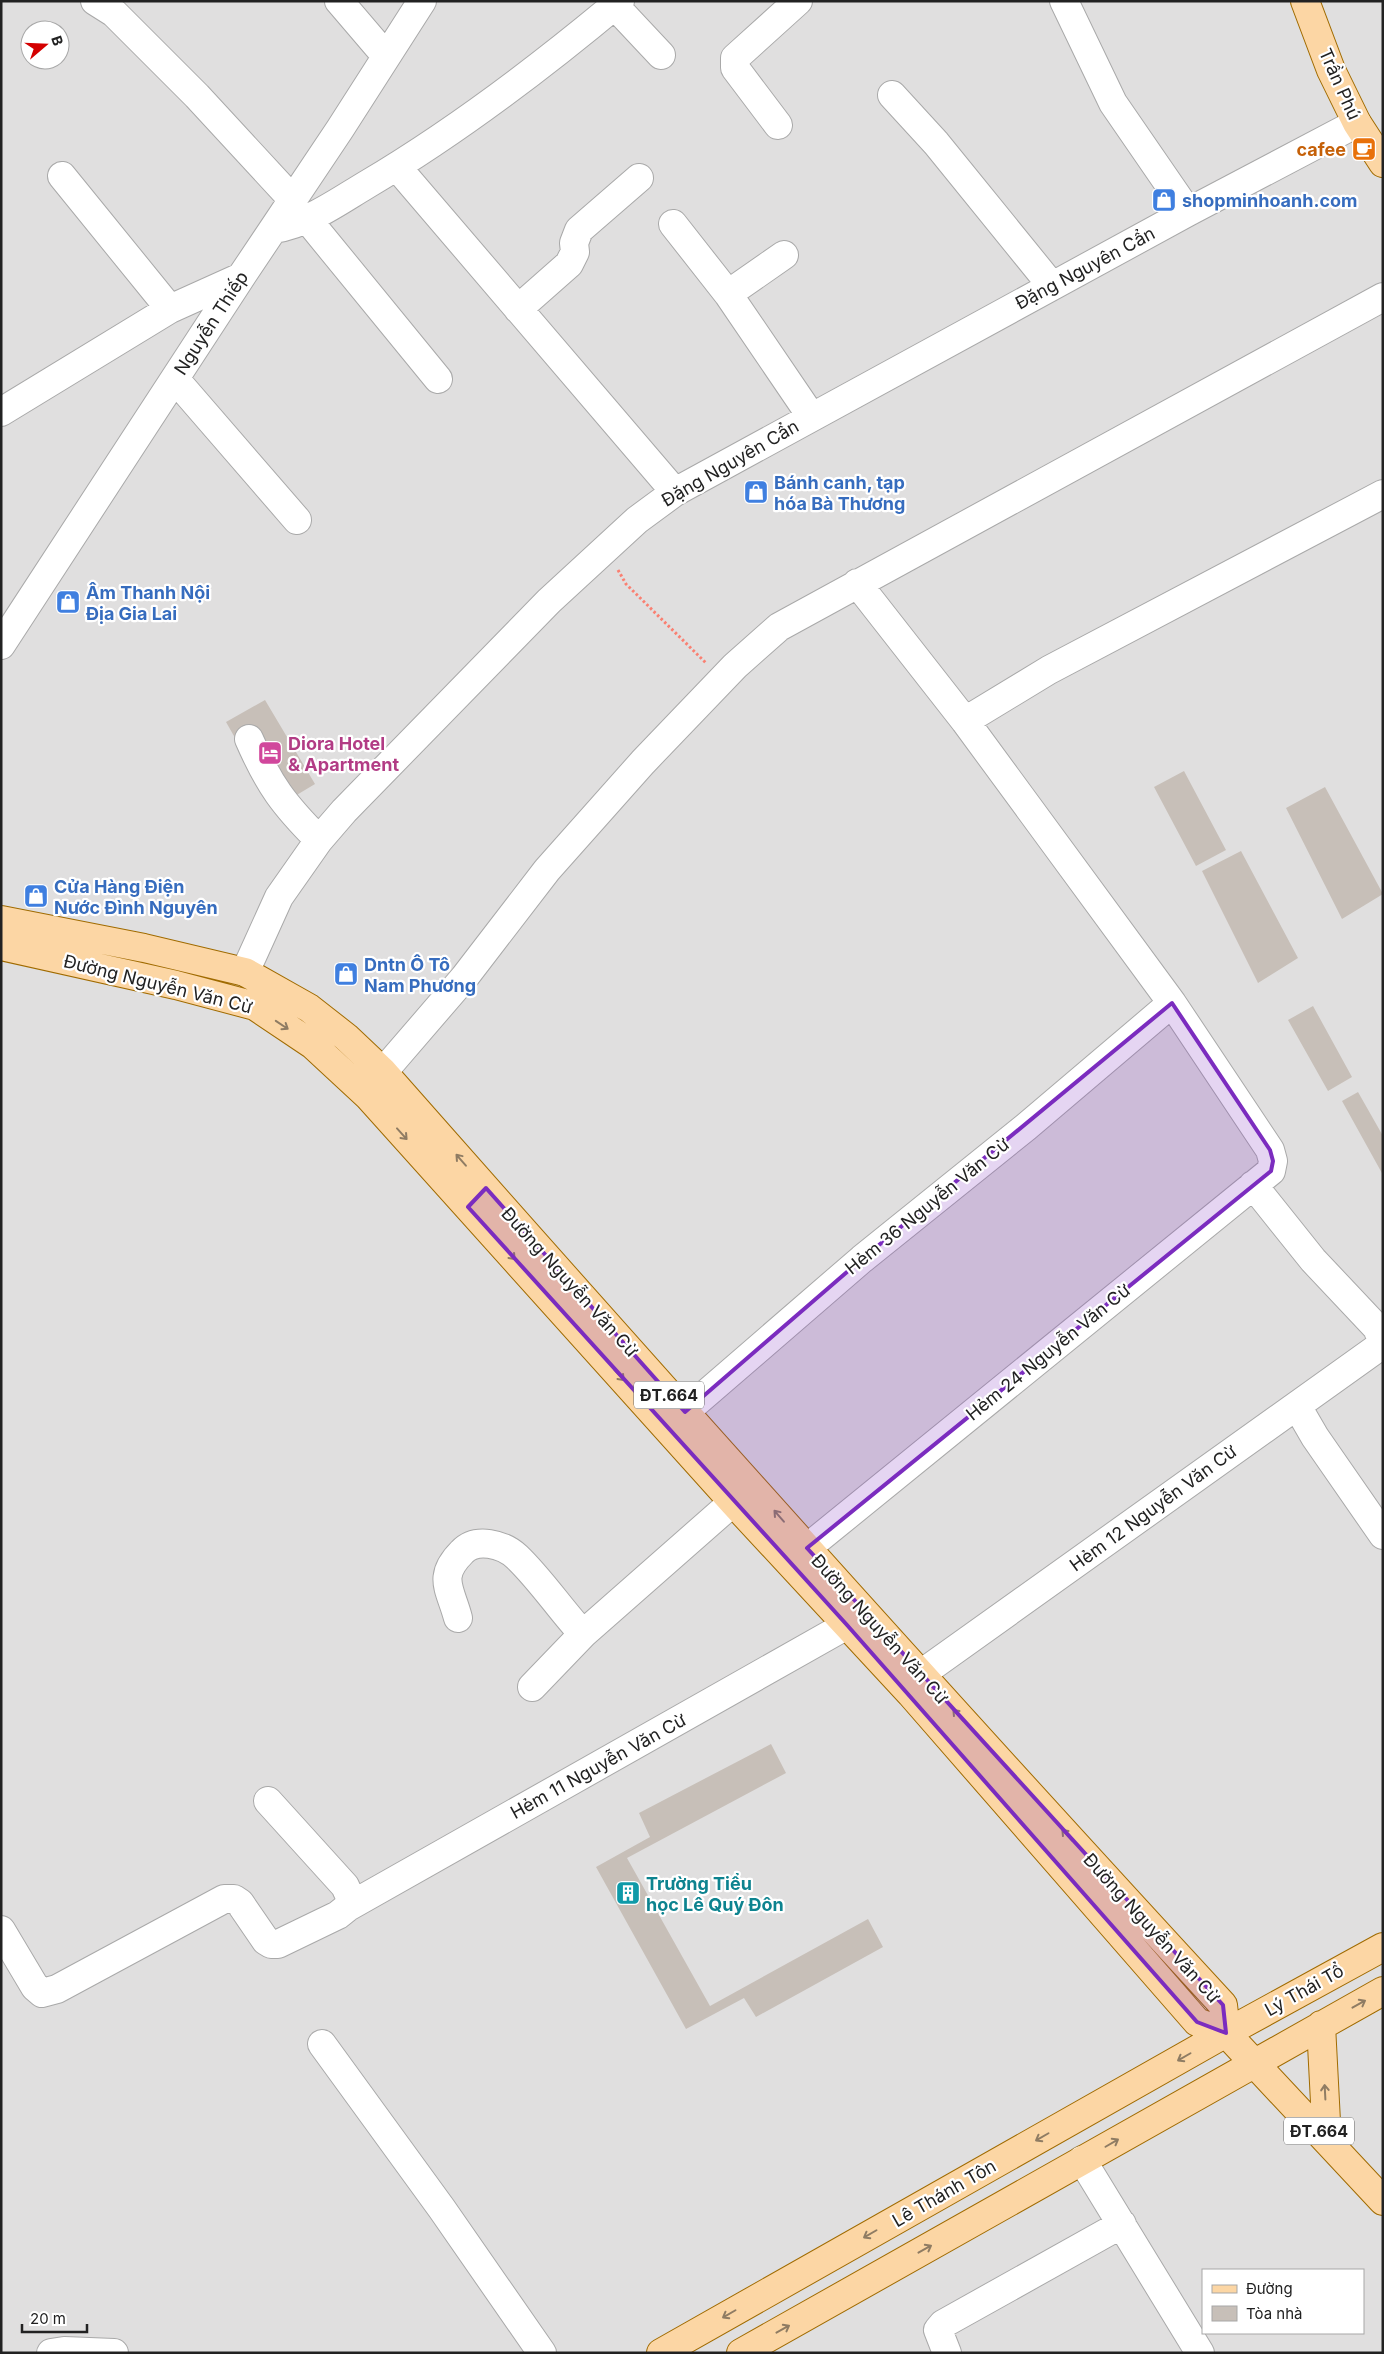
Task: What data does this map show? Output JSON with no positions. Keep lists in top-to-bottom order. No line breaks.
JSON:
{"streets":{"main road":["Trần Phú","Đường Nguyễn Văn Cừ","ĐT.664","Lý Thái Tổ","Lê Thánh Tôn"],"street":["Đặng Nguyên Cẩn","Nguyễn Thiếp","Hẻm 36 Nguyễn Văn Cừ","Hẻm 24 Nguyễn Văn Cừ","Hẻm 12 Nguyễn Văn Cừ","Hẻm 11 Nguyễn Văn Cừ"]},"crossings":[["Trần Phú","Đặng Nguyên Cẩn"],["Đặng Nguyên Cẩn","Đường Nguyễn Văn Cừ"],["Đường Nguyễn Văn Cừ","Hẻm 36 Nguyễn Văn Cừ"],["Đường Nguyễn Văn Cừ","Hẻm 24 Nguyễn Văn Cừ"],["Đường Nguyễn Văn Cừ","ĐT.664"],["Đường Nguyễn Văn Cừ","Hẻm 12 Nguyễn Văn Cừ"],["Đường Nguyễn Văn Cừ","Hẻm 11 Nguyễn Văn Cừ"],["Đường Nguyễn Văn Cừ","Lý Thái Tổ"],["Đường Nguyễn Văn Cừ","Lê Thánh Tôn"],["Hẻm 36 Nguyễn Văn Cừ","Hẻm 24 Nguyễn Văn Cừ"],["ĐT.664","Lý Thái Tổ"],["ĐT.664","Lê Thánh Tôn"],["Lý Thái Tổ","Lê Thánh Tôn"]],"places":{"cafe":["cafee"],"shop":["shopminhoanh.com","Bánh canh, tạp hóa Bà Thương","Âm Thanh Nội Địa Gia Lai","Cửa Hàng Điện Nước Đình Nguyên","Dntn Ô Tô Nam Phương"],"hotel":["Diora Hotel & Apartment"],"building":["Trường Tiểu học Lê Quý Đôn"]},"legend":["Đường","Tòa nhà"],"scale_bar":"20 m","north":"right"}
